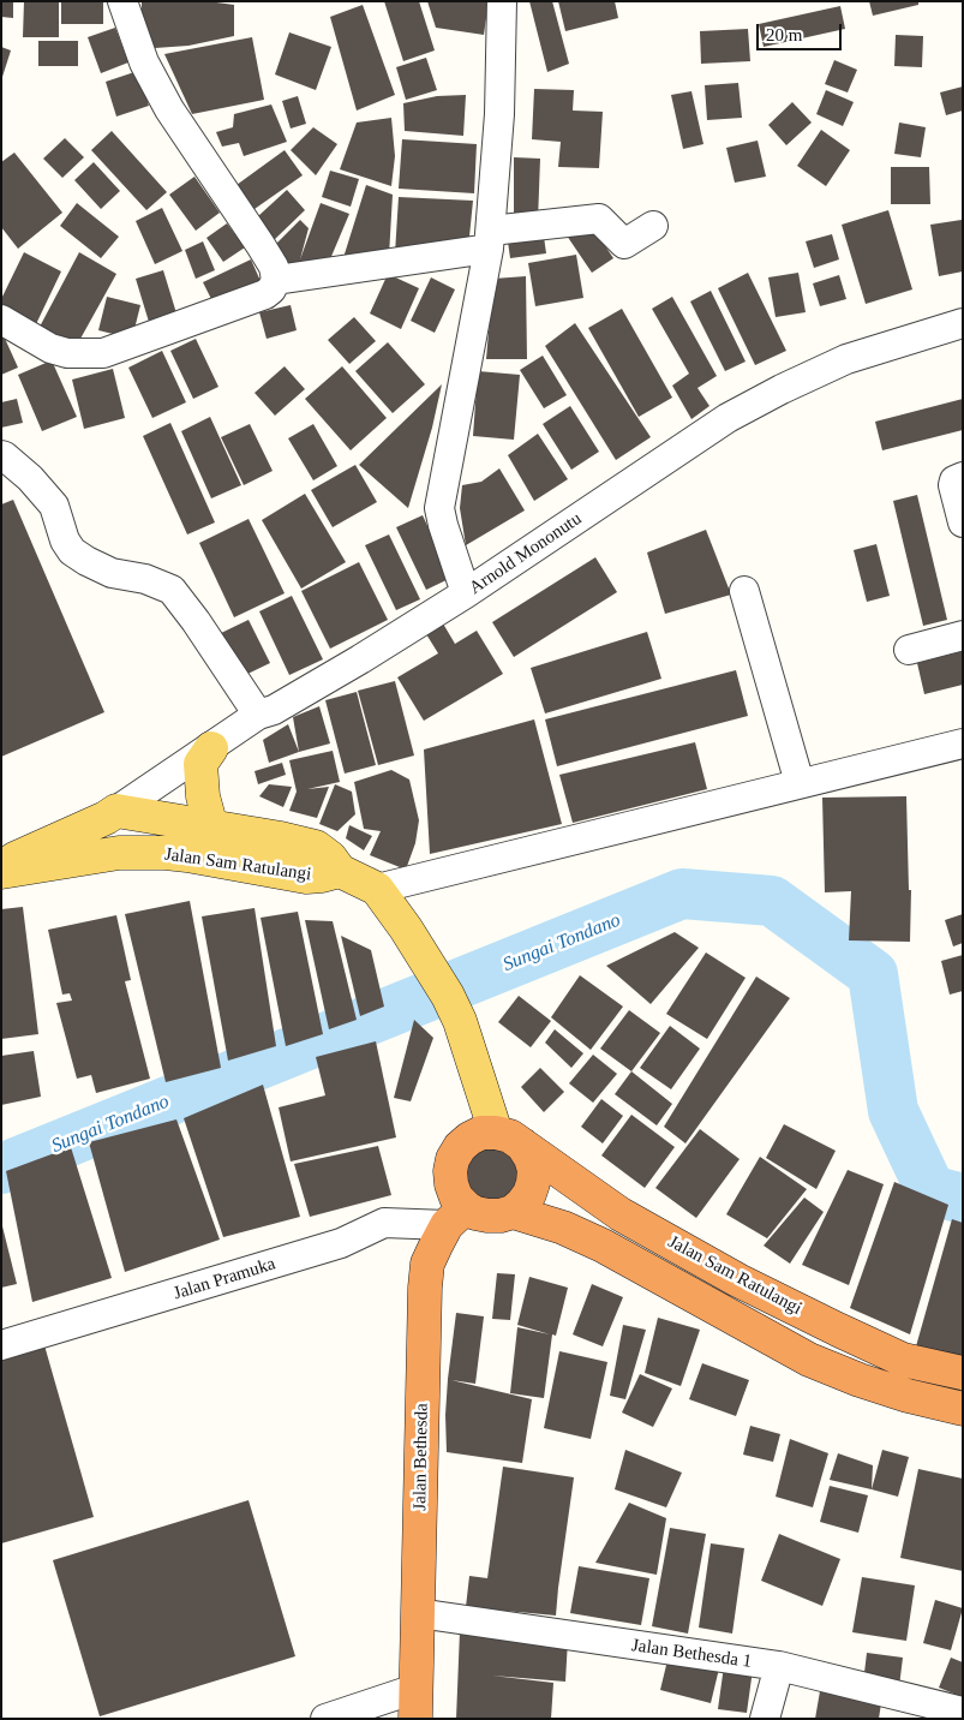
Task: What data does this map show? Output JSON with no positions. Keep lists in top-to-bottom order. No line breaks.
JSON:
{"streets":{"highway":["Jalan Sam Ratulangi","Jalan Bethesda"],"street":["Arnold Mononutu","Jalan Pramuka","Jalan Bethesda 1"]},"crossings":[["Jalan Sam Ratulangi","Jalan Pramuka"],["Jalan Sam Ratulangi","Jalan Bethesda"],["Jalan Pramuka","Jalan Bethesda"],["Jalan Bethesda","Jalan Bethesda 1"]],"water":["Sungai Tondano"],"scale_bar":"20 m"}
